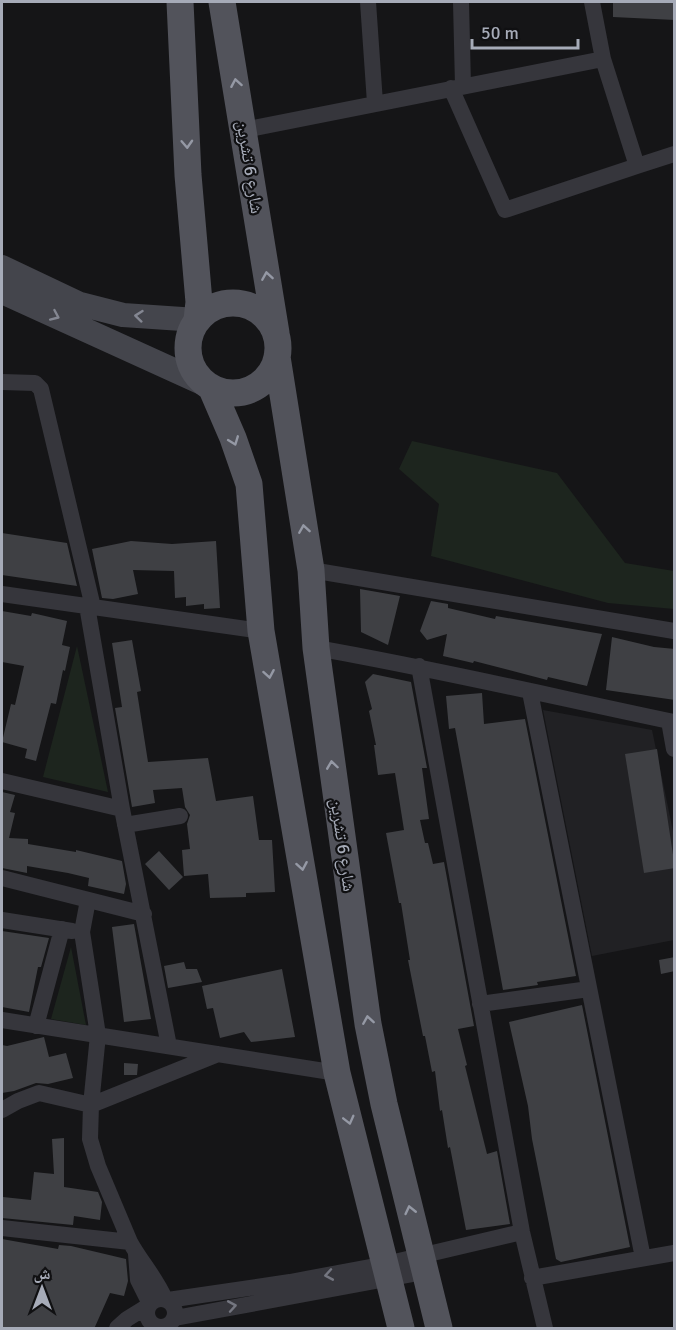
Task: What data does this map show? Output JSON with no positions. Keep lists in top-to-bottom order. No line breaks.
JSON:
{"streets":{"main road":["شارع 6 تشرين"]},"scale_bar":"50 m","north":"top"}
